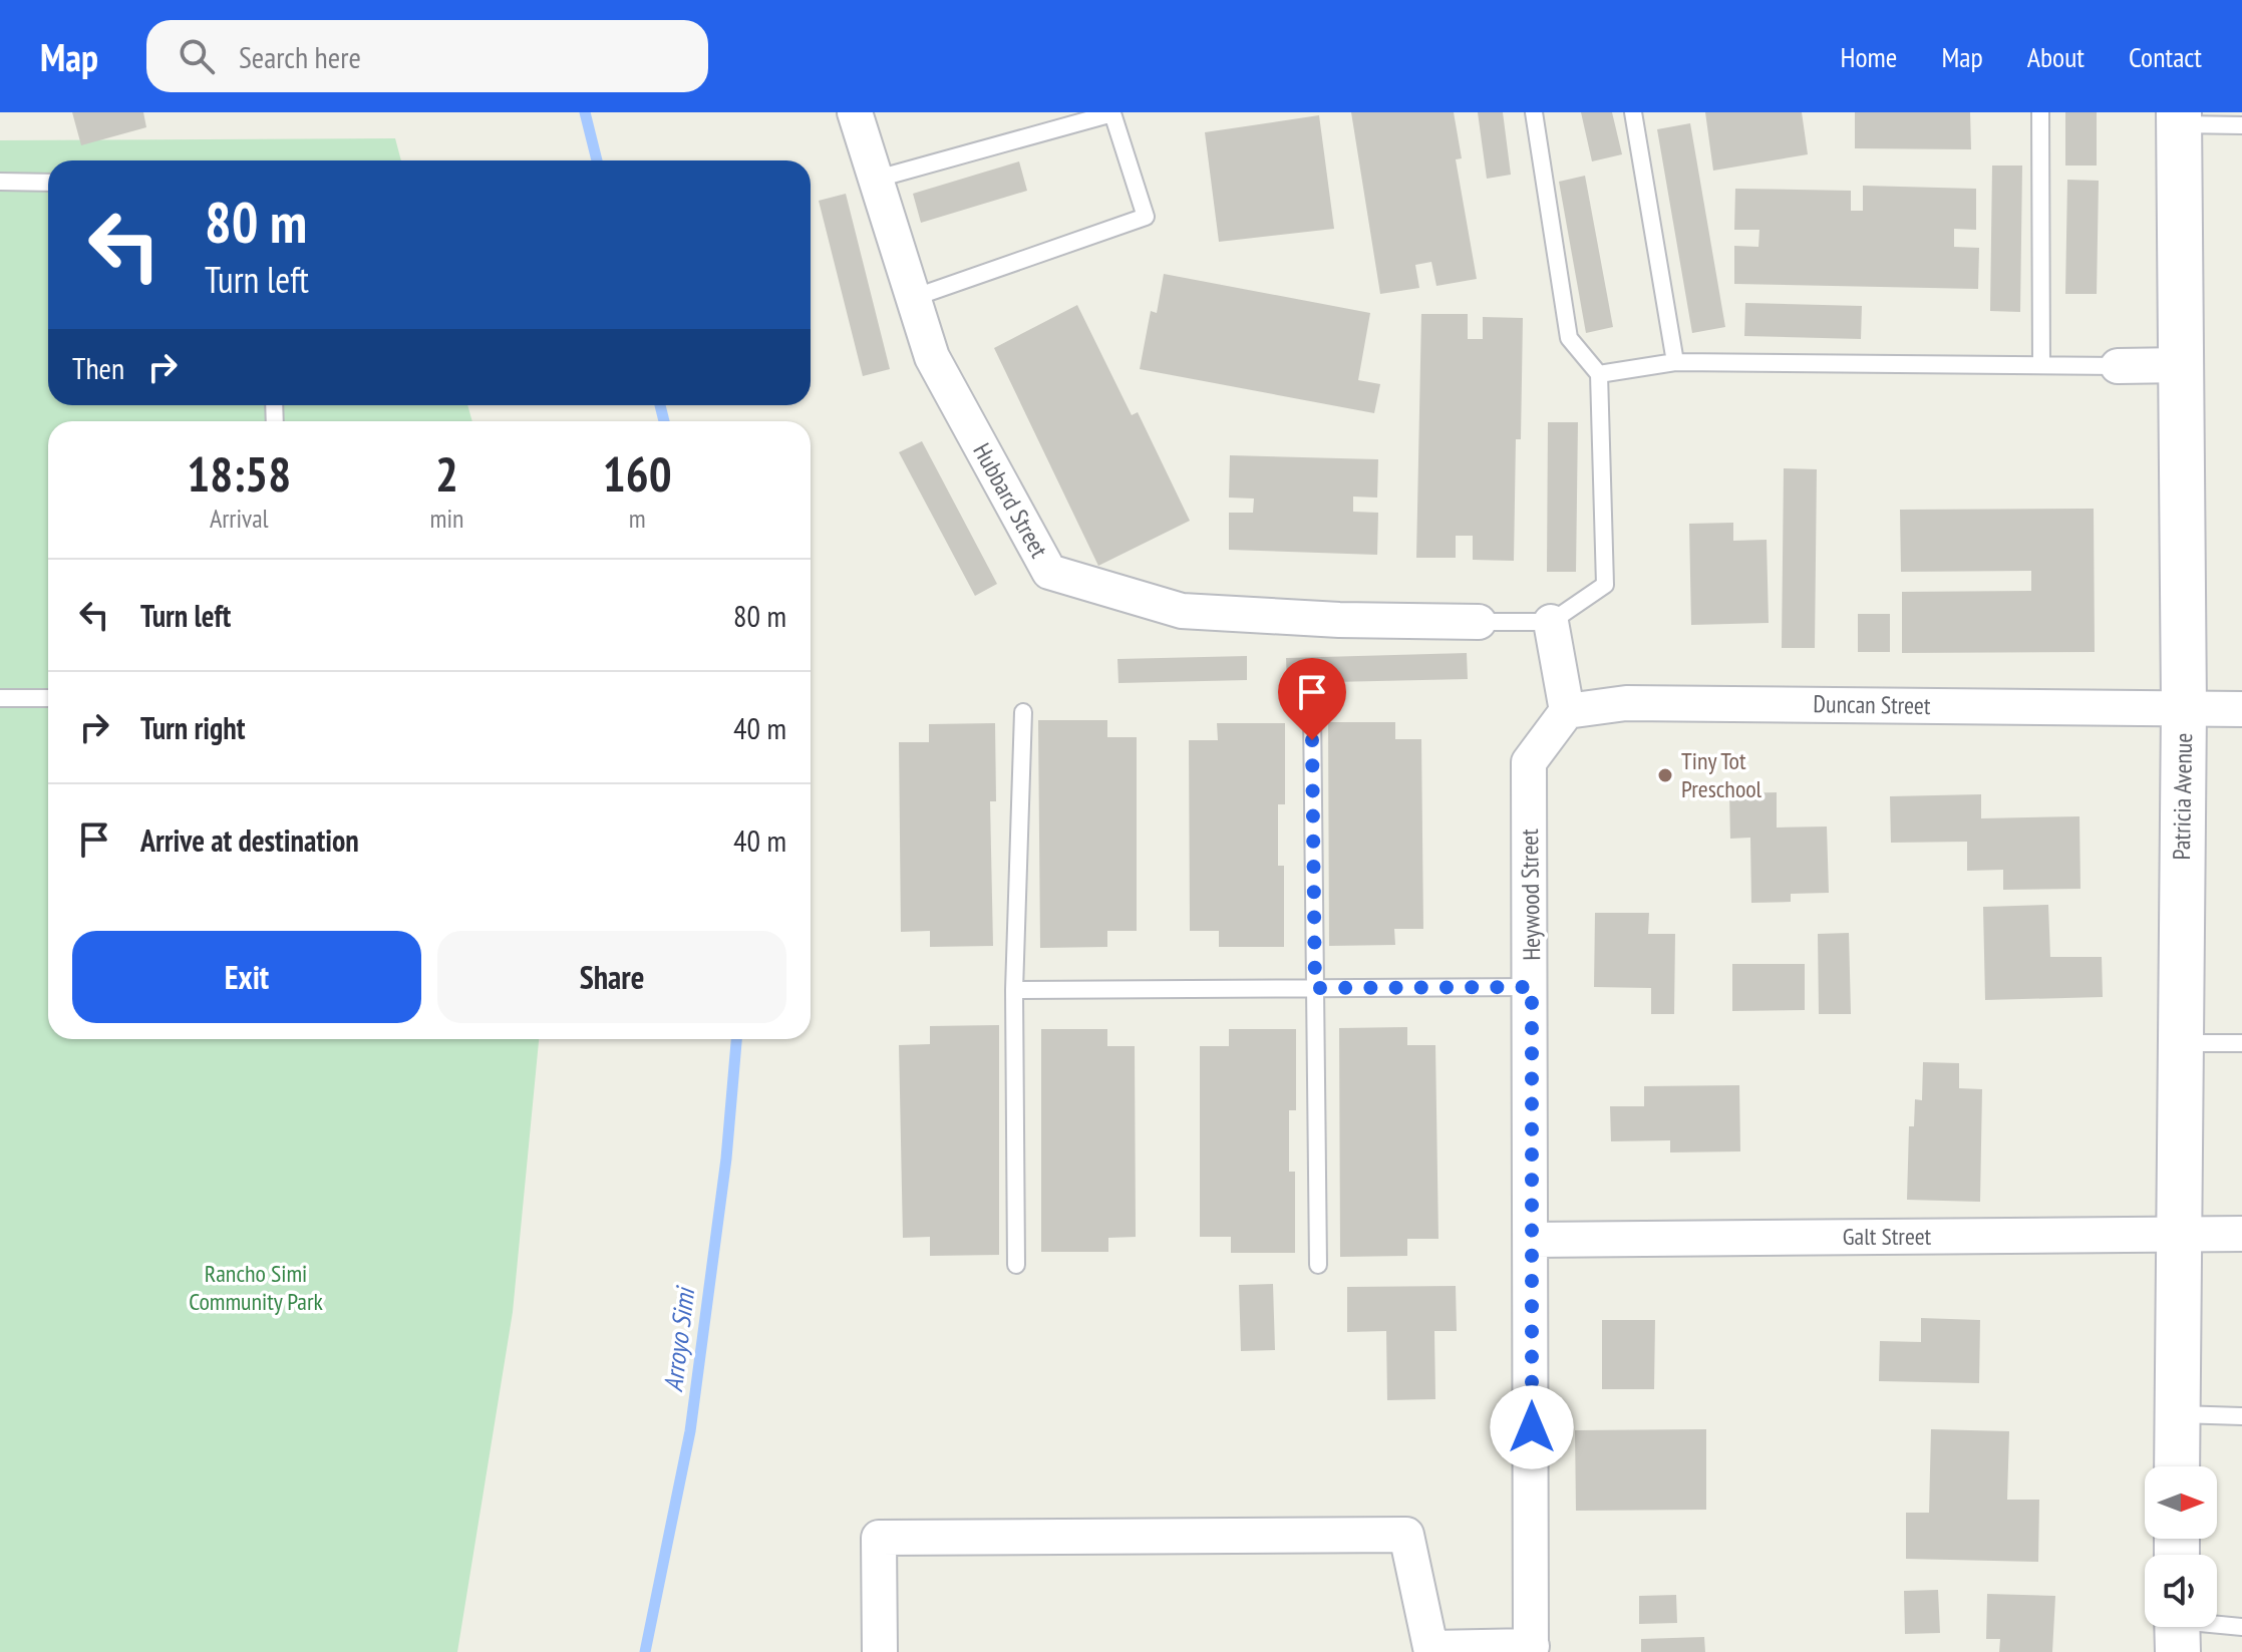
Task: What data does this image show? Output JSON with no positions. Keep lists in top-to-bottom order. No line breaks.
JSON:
{"streets":{"street":["Hubbard Street","Duncan Street","Patricia Avenue","Heywood Street","Galt Street"]},"crossings":[["Duncan Street","Patricia Avenue"],["Duncan Street","Heywood Street"],["Patricia Avenue","Galt Street"],["Heywood Street","Galt Street"]],"water":["Arroyo Simi"],"parks":["Rancho Simi Community Park"],"places":["Tiny Tot Preschool"],"north":"right","page":{"header":"Map","search":"Search here","nav":["Home","Map","About","Contact"],"turn":["80 m","Turn left"],"then":"Then","eta":["18:58","Arrival","2","min","160","m"],"list":[{"name":"Turn left","value":"80 m"},{"name":"Turn right","value":"40 m"},{"name":"Arrive at destination","value":"40 m"}],"buttons":["Exit","Share"]}}
